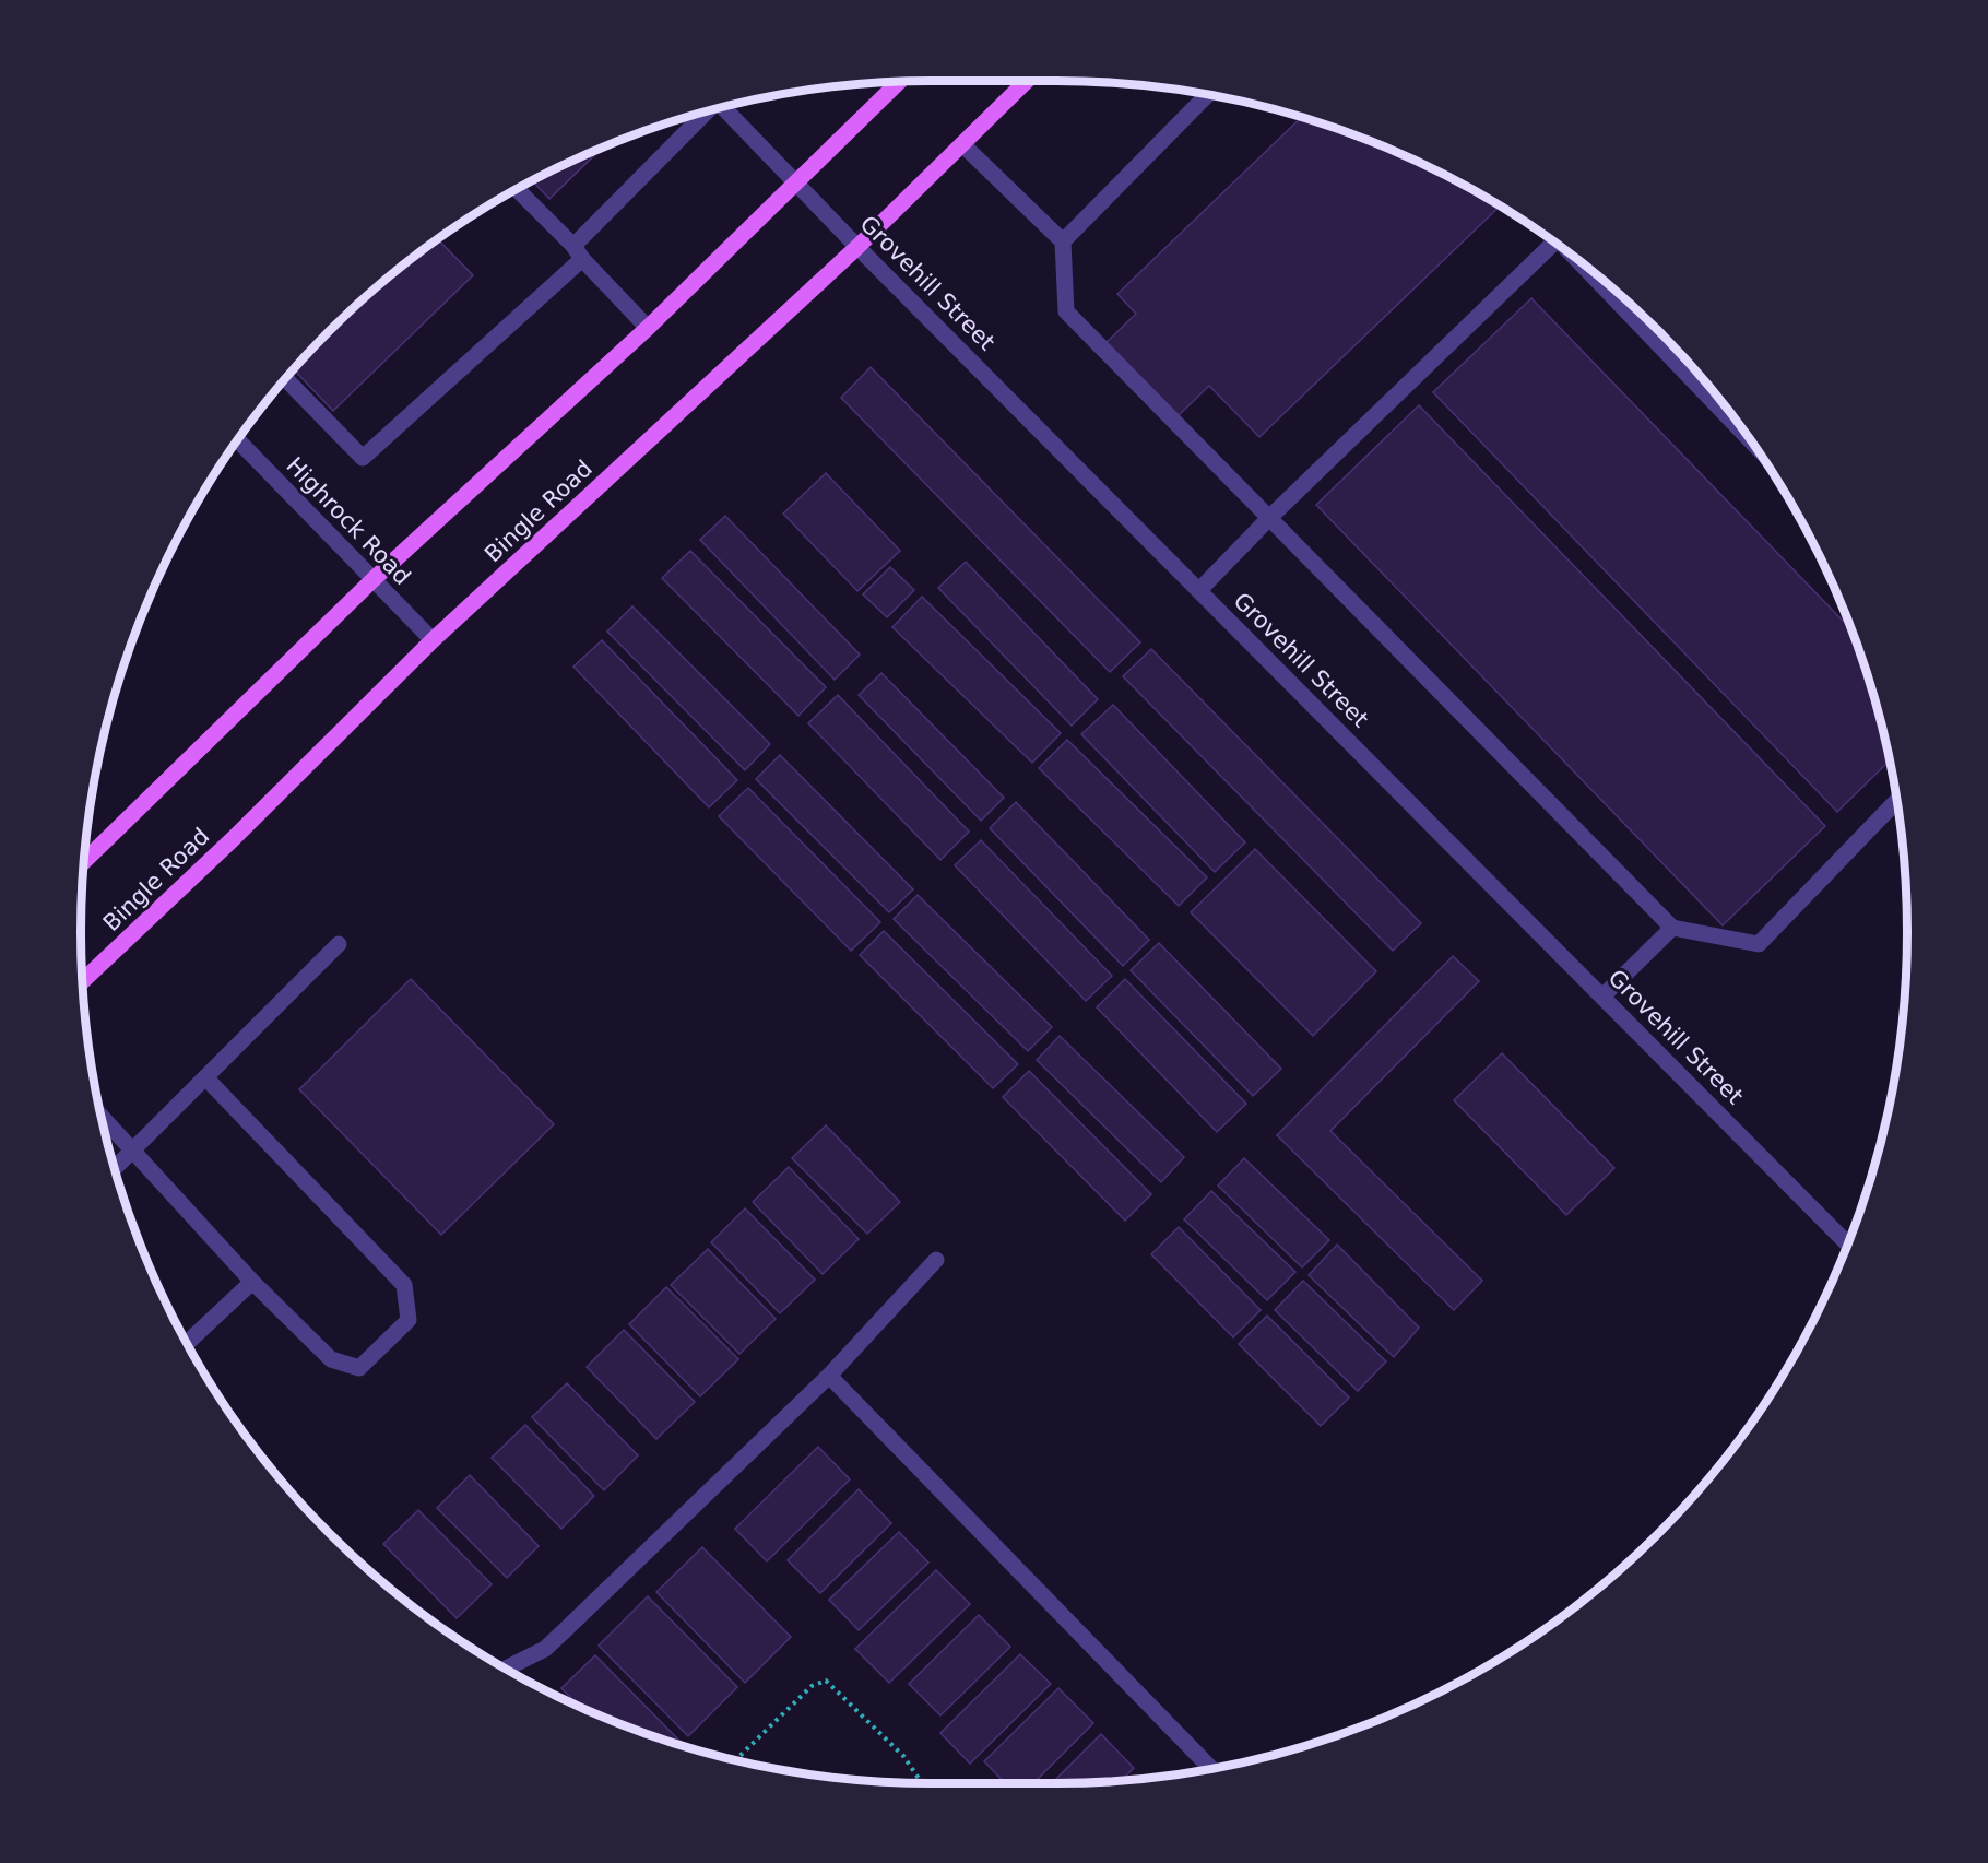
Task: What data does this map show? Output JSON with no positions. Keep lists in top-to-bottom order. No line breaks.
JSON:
{"streets":{"main road":["Bingle Road"],"street":["Grovehill Street","Highrock Road"]},"crossings":[["Grovehill Street","Bingle Road"],["Bingle Road","Highrock Road"]]}
